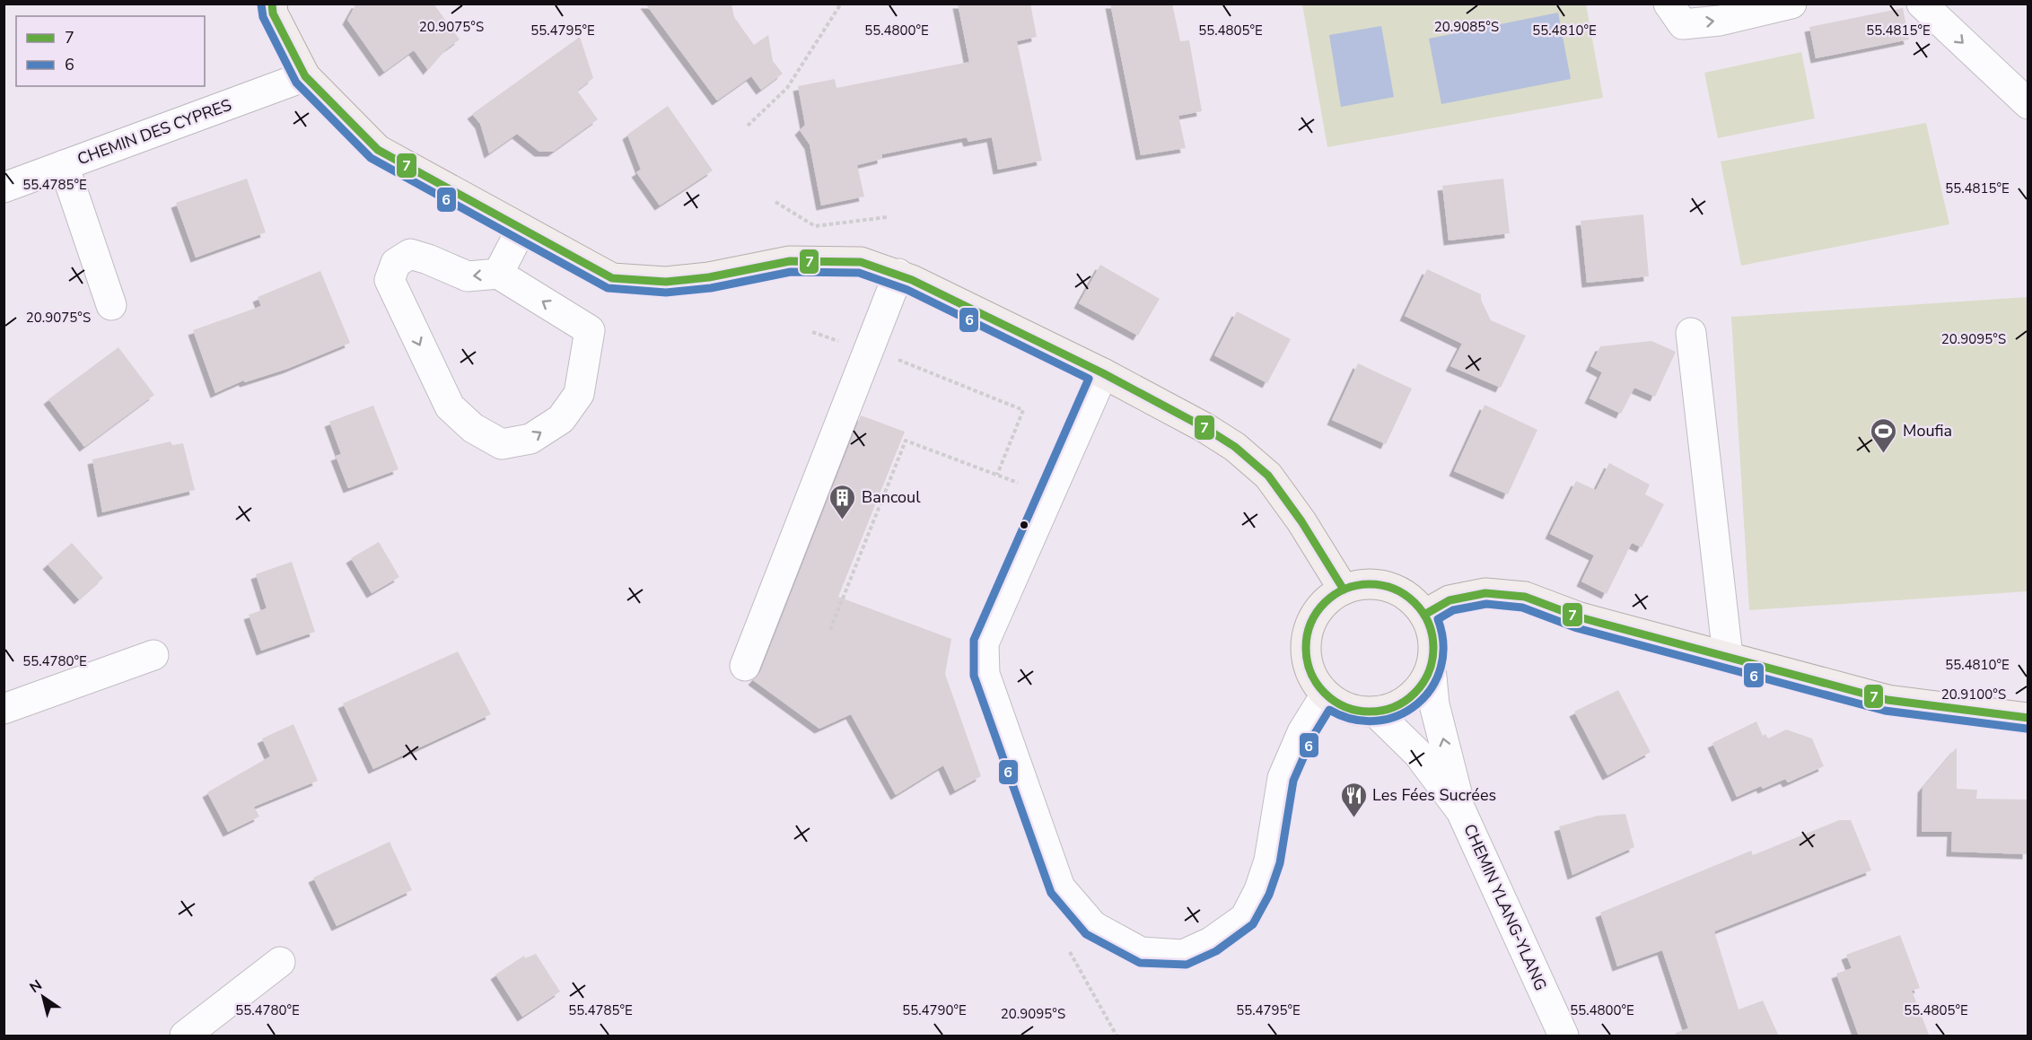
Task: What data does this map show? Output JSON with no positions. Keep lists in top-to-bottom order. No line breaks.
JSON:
{"streets":{"street":["CHEMIN DES CYPRES","CHEMIN YLANG-YLANG"]},"places":{"sports":["Moufia"],"building":["Bancoul"],"restaurant":["Les Fées Sucrées"]},"lines":["transit line 7","transit line 6"],"legend":["7","6"],"north":"top left","coordinates":["20.9075°S","20.9085°S","55.4795°E","55.4800°E","55.4805°E","55.4810°E","55.4815°E","55.4785°E","20.9095°S","55.4780°E","20.9100°S","55.4790°E"]}
